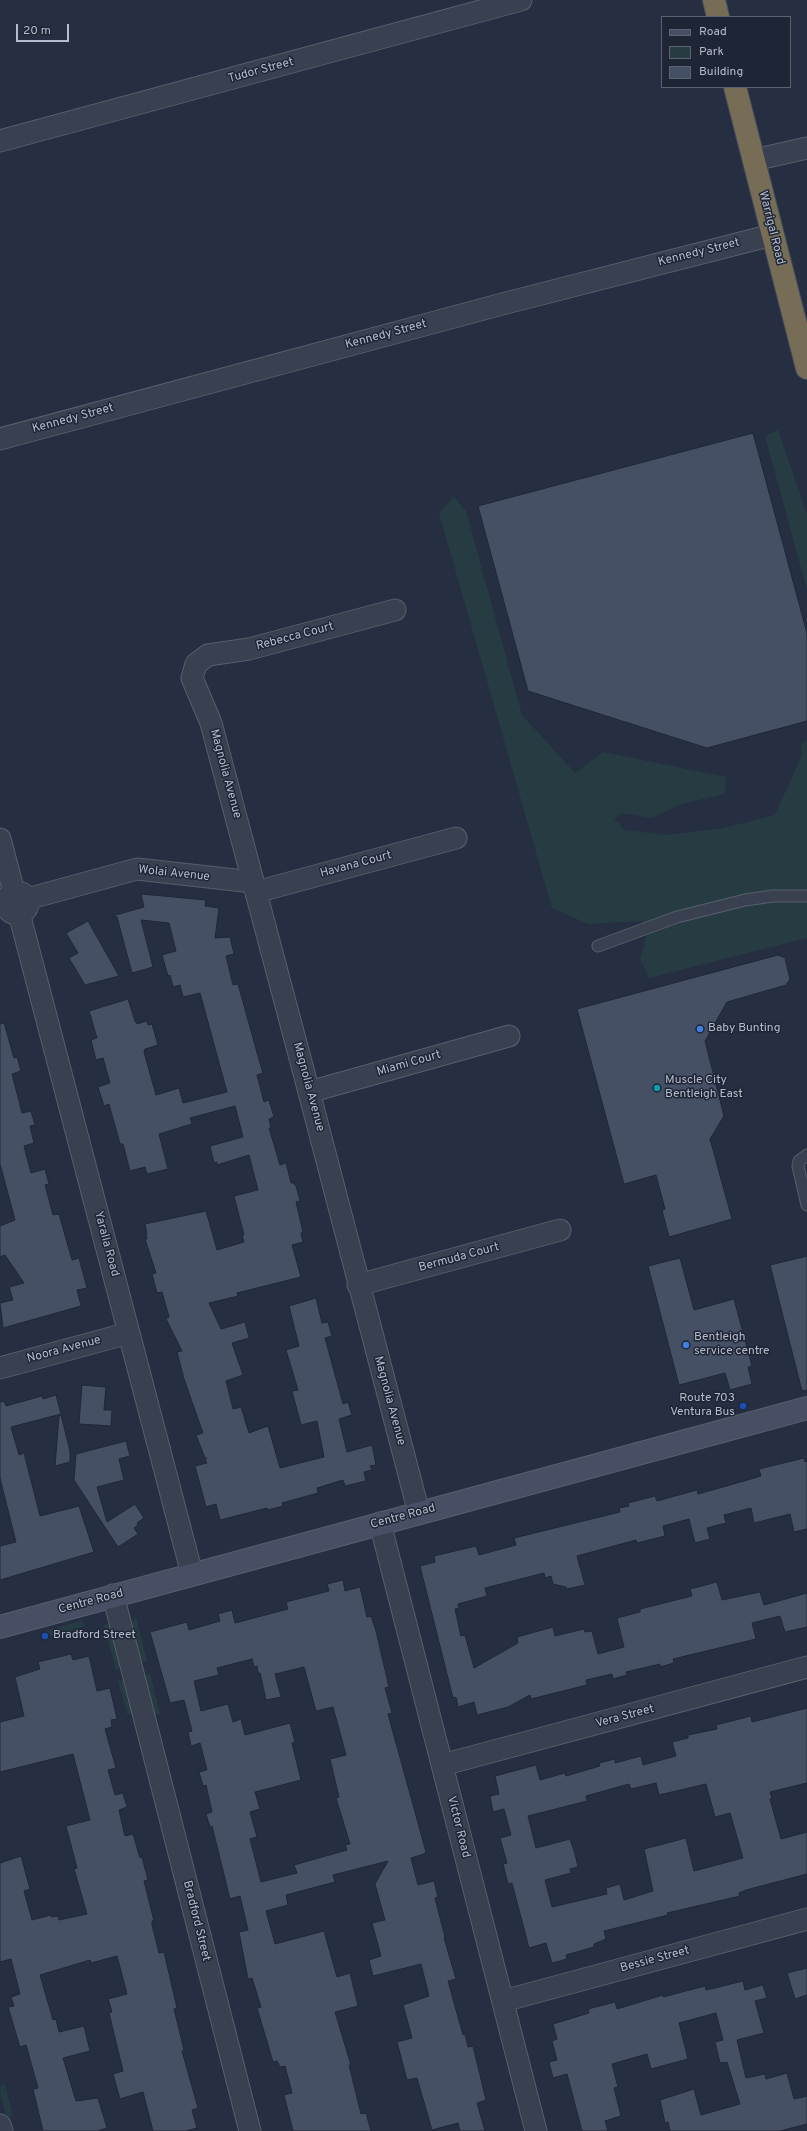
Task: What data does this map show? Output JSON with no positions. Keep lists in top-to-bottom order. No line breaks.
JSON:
{"streets":{"highway":["Warrigal Road"],"main road":["Centre Road"],"street":["Tudor Street","Kennedy Street","Rebecca Court","Magnolia Avenue","Havana Court","Wolai Avenue","Miami Court","Yaralla Road","Bermuda Court","Noora Avenue","Vera Street","Victor Road","Bradford Street","Bessie Street"]},"crossings":[["Warrigal Road","Kennedy Street"],["Rebecca Court","Magnolia Avenue"],["Magnolia Avenue","Havana Court"],["Magnolia Avenue","Wolai Avenue"],["Magnolia Avenue","Miami Court"],["Magnolia Avenue","Bermuda Court"],["Magnolia Avenue","Centre Road"],["Havana Court","Wolai Avenue"],["Wolai Avenue","Yaralla Road"],["Yaralla Road","Noora Avenue"],["Yaralla Road","Centre Road"],["Centre Road","Victor Road"],["Centre Road","Bradford Street"],["Vera Street","Victor Road"],["Victor Road","Bessie Street"]],"places":["Baby Bunting","Muscle City Bentleigh East","Bentleigh service centre","Route 703 Ventura Bus","Bradford Street"],"legend":["Road","Park","Building"],"scale_bar":"20 m"}
